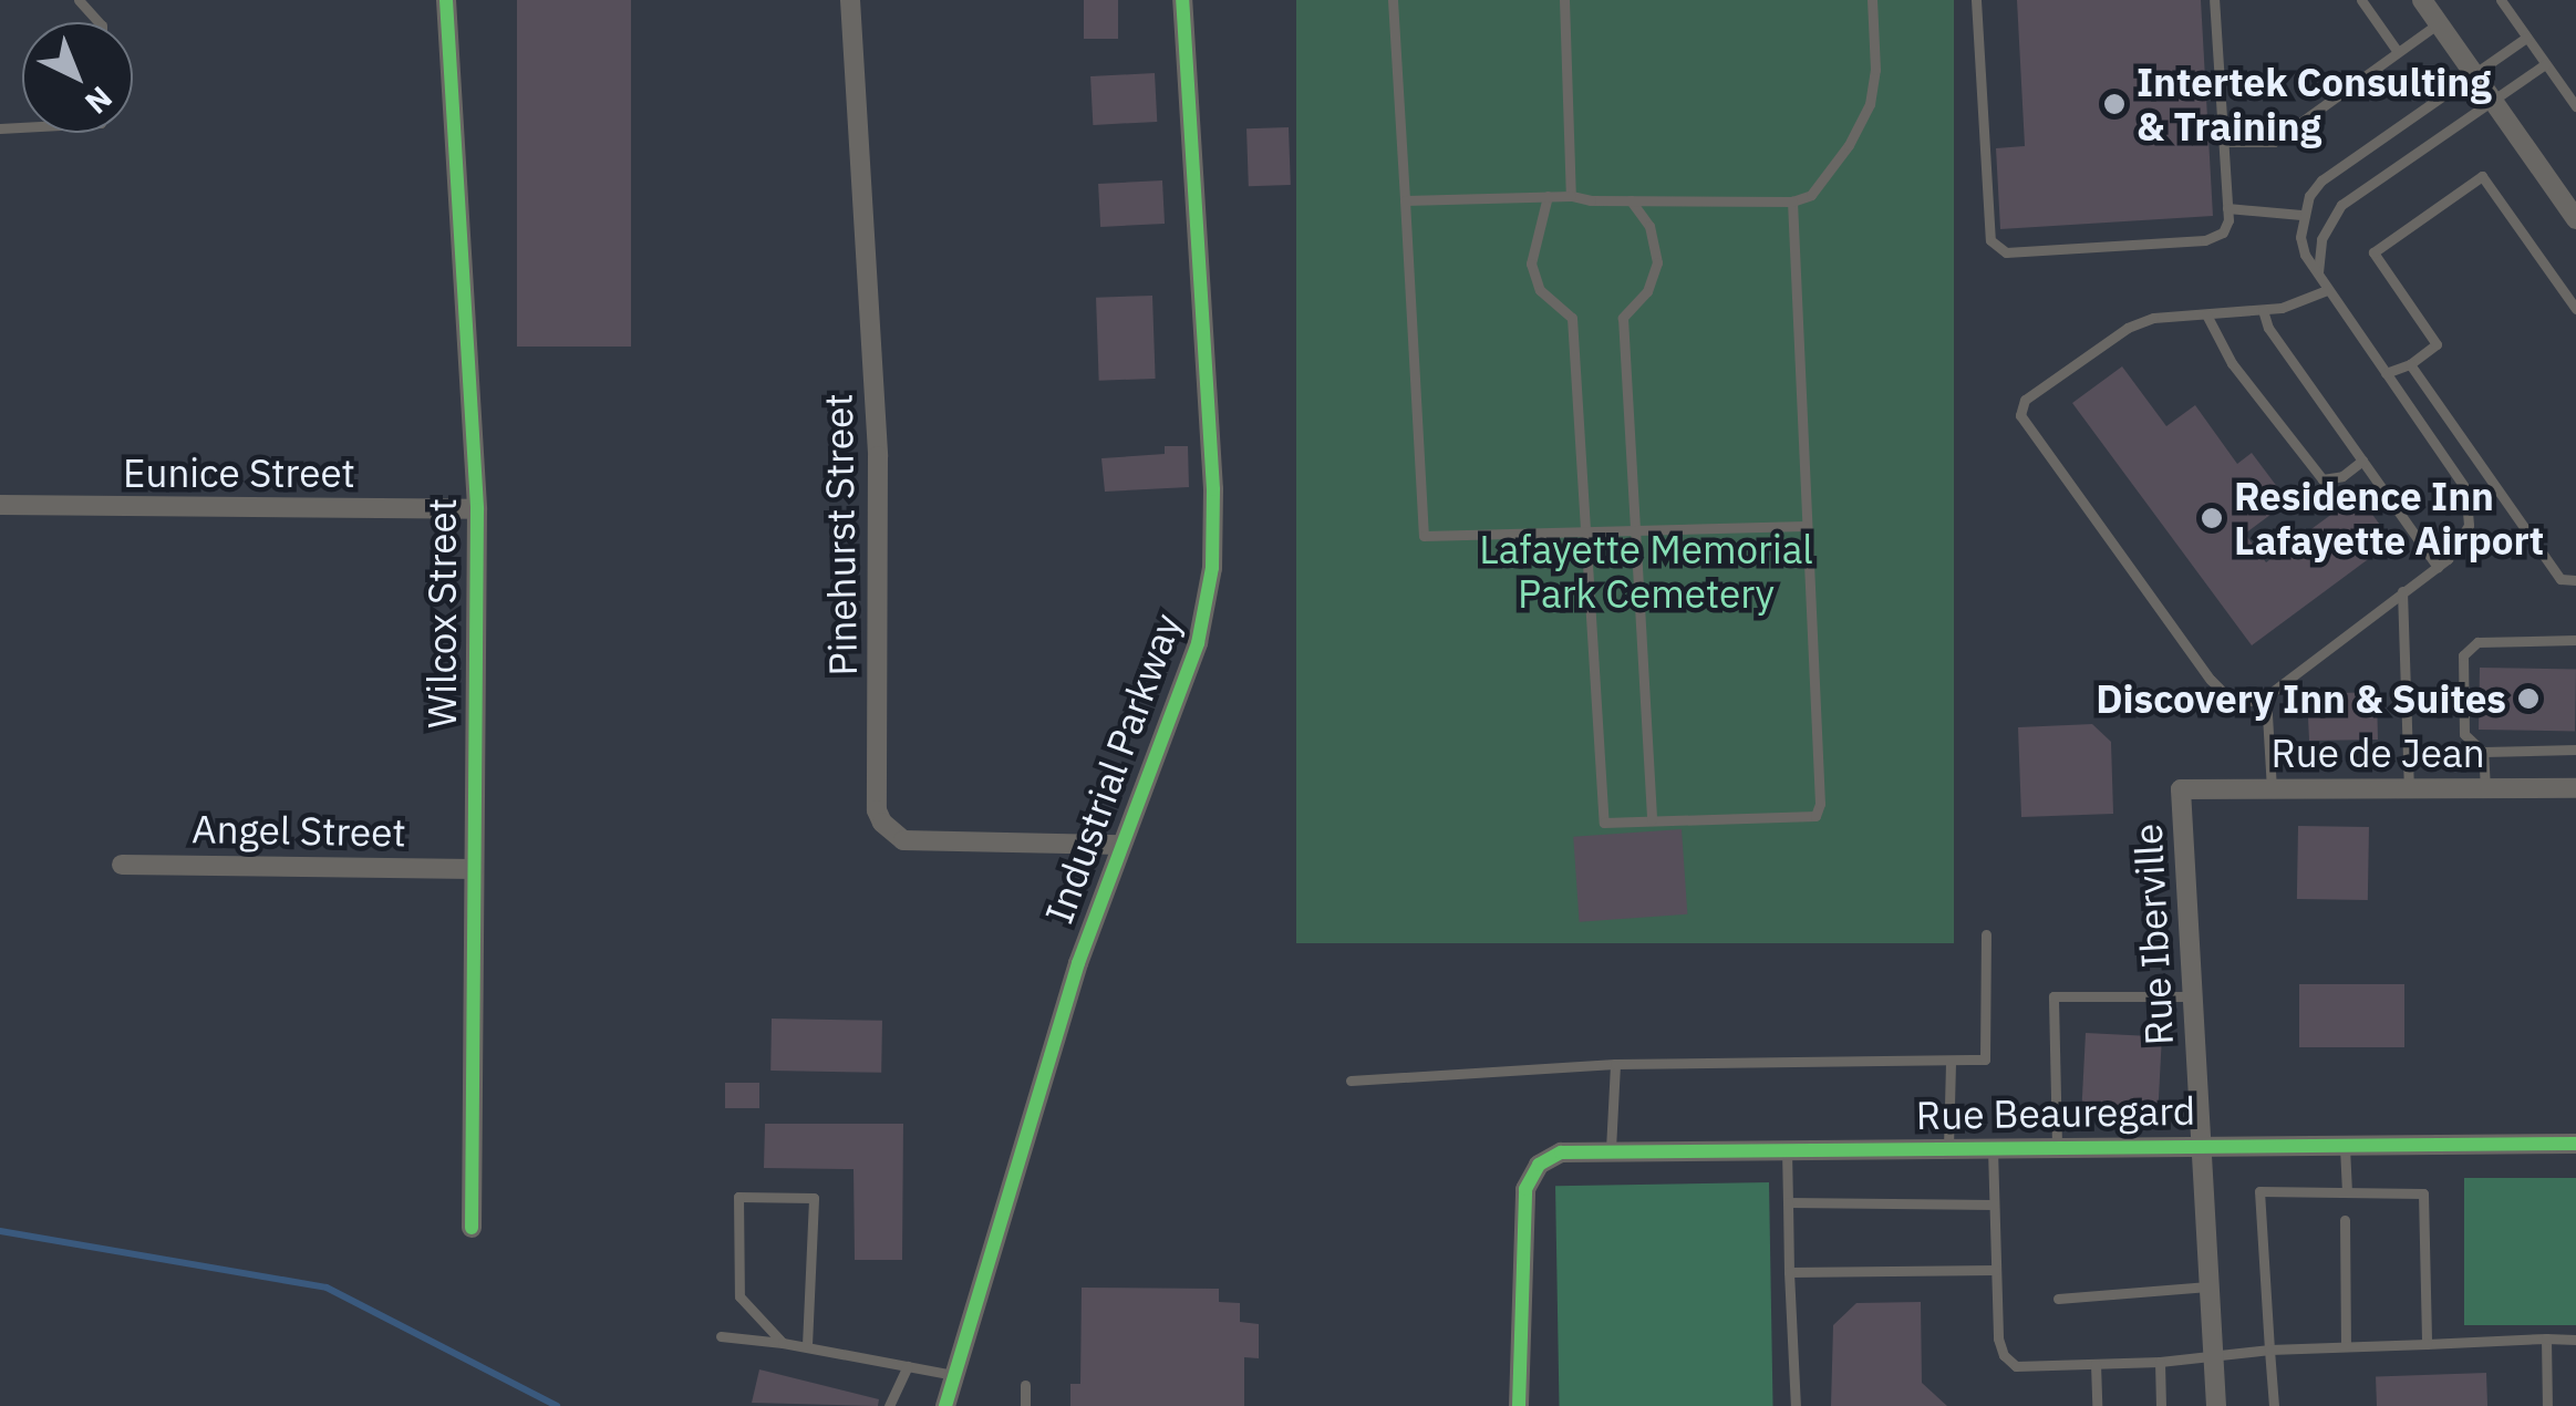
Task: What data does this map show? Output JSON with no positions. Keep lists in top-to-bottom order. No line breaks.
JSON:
{"streets":{"street":["Eunice Street","Pinehurst Street","Wilcox Street","Rue de Jean","Industrial Parkway","Angel Street","Rue Iberville","Rue Beauregard"]},"crossings":[["Eunice Street","Wilcox Street"],["Pinehurst Street","Industrial Parkway"],["Wilcox Street","Angel Street"],["Rue de Jean","Rue Iberville"],["Rue Iberville","Rue Beauregard"]],"parks":["Lafayette Memorial Park Cemetery"],"places":["Intertek Consulting & Training","Residence Inn Lafayette Airport","Discovery Inn & Suites"],"north":"bottom right"}
